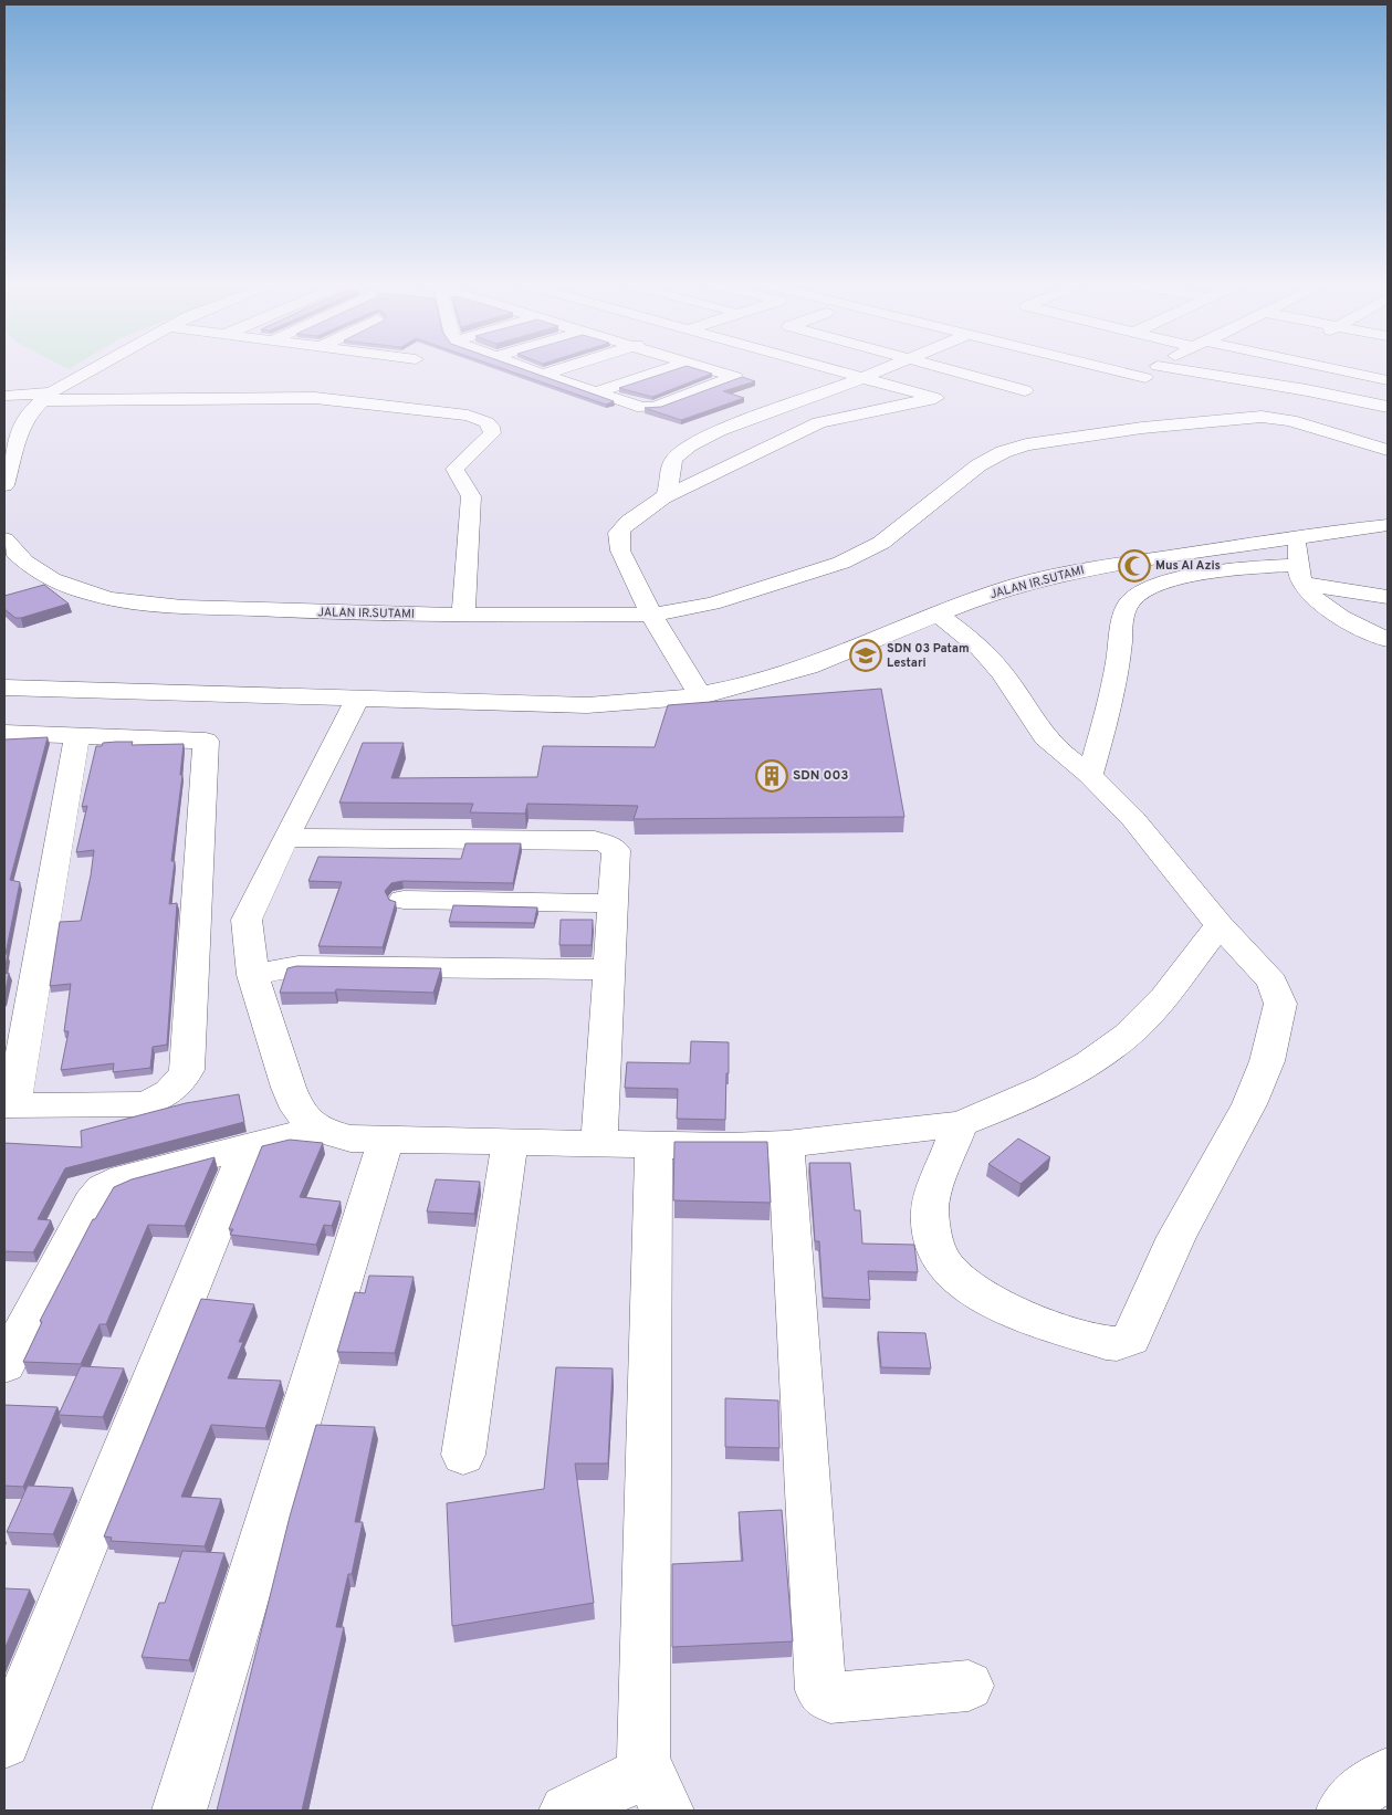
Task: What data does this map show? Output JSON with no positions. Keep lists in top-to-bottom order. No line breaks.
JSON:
{"streets":{"street":["JALAN IR.SUTAMI"]},"places":{"mosque":["Mus Al Azis"],"school or university":["SDN 03 Patam Lestari"],"building":["SDN 003"]}}
